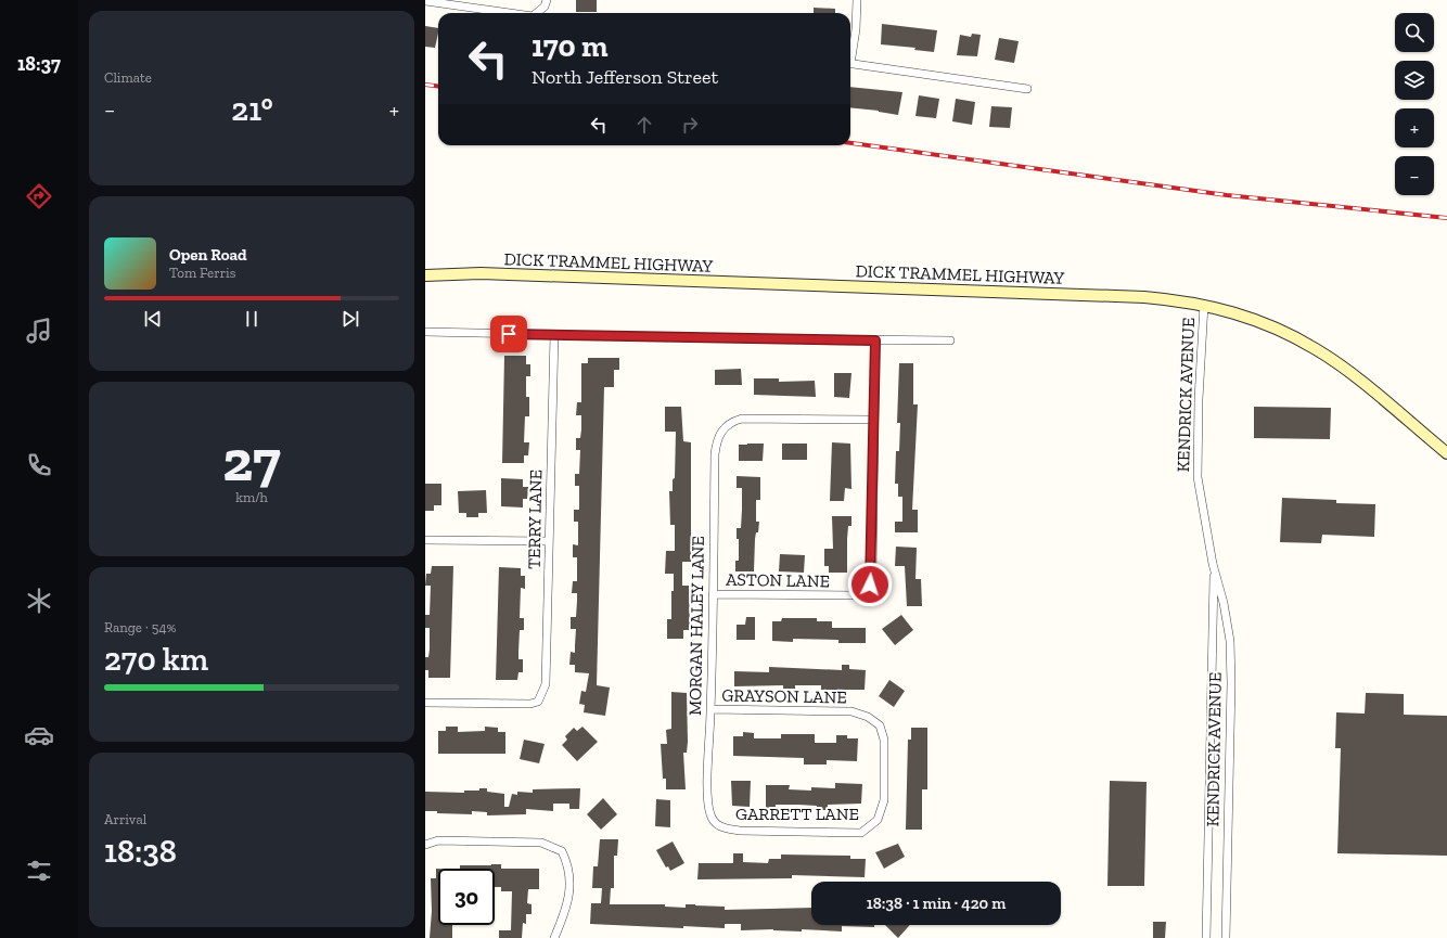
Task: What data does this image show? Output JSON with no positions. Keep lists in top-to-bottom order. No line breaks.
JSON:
{"streets":{"main road":["DICK TRAMMEL HIGHWAY"],"street":["KENDRICK AVENUE","TERRY LANE","ASTON LANE","MORGAN HALEY LANE","GRAYSON LANE","GARRETT LANE"]},"crossings":[["DICK TRAMMEL HIGHWAY","KENDRICK AVENUE"],["ASTON LANE","MORGAN HALEY LANE"],["MORGAN HALEY LANE","GRAYSON LANE"],["MORGAN HALEY LANE","GARRETT LANE"],["GRAYSON LANE","GARRETT LANE"]],"page":{"tabs":"18:37","tile":["Climate",["27","km/h"],["Range · 54%","270 km"],["Arrival","18:38"]],"map_buttons":["+","−"],"turn":["170 m","North Jefferson Street"],"heat":["−","21°","+"],"song":["Open Road","Tom Ferris"],"limit":"30","trip":"18:38 · 1 min · 420 m"}}
